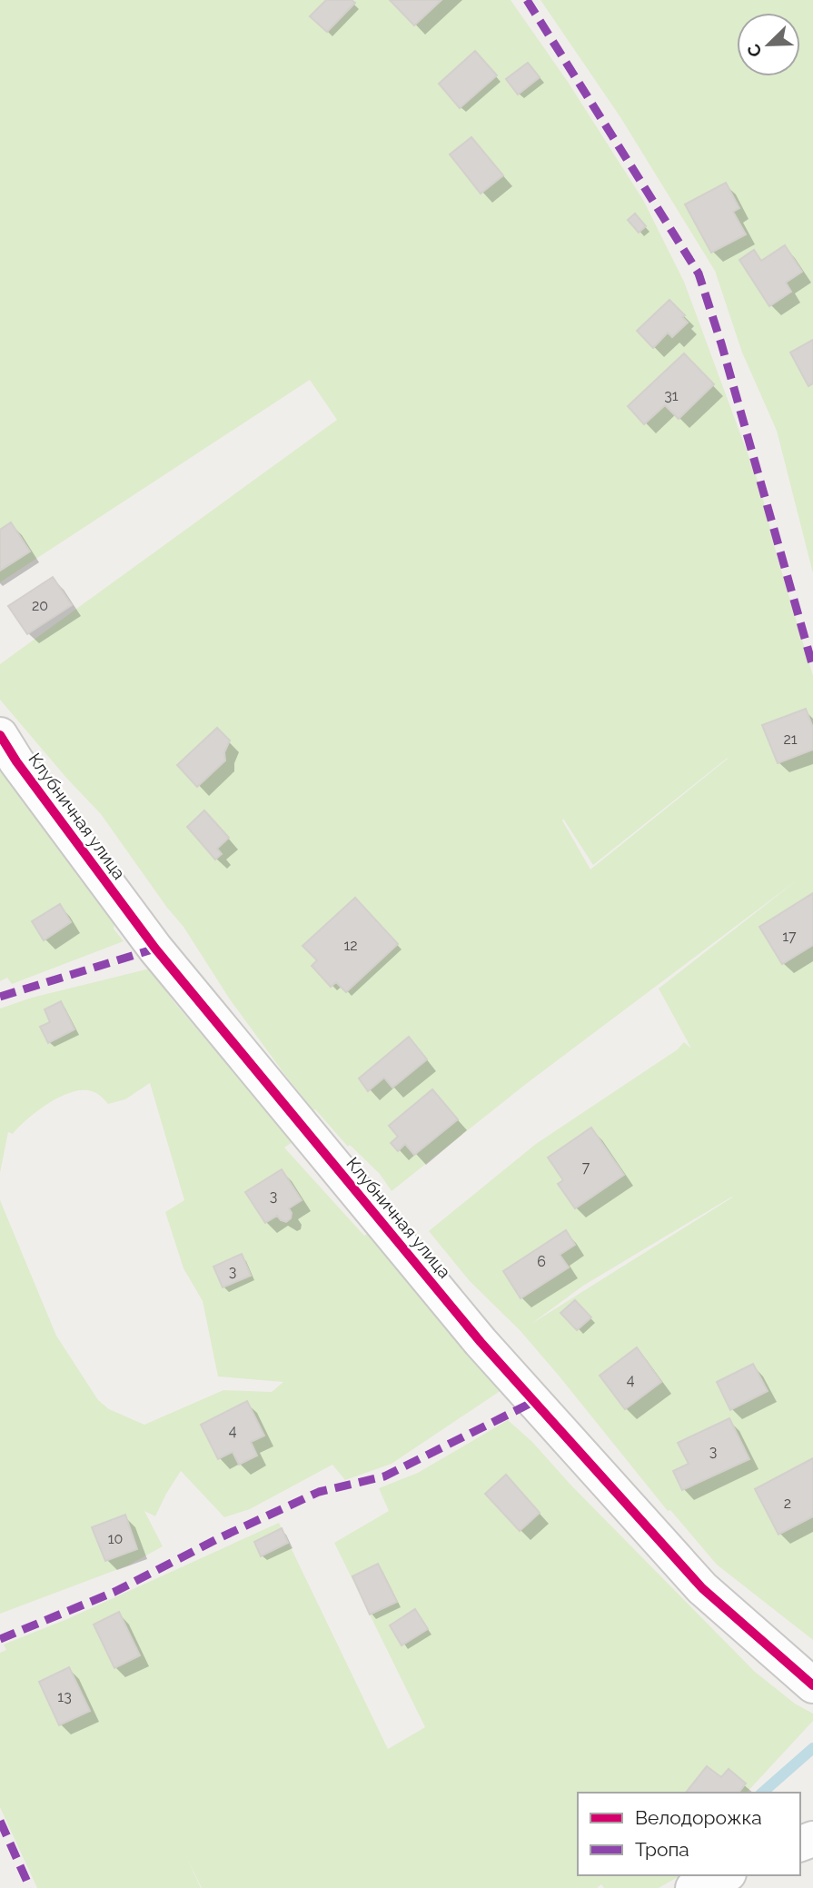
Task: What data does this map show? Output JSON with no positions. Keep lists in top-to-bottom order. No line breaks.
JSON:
{"streets":{"street":["Клубничная улица"]},"house_numbers":["31","20","21","17","12","7","3","6","3","4","4","3","2","10","13"],"legend":["Велодорожка","Тропа"],"north":"bottom left"}
